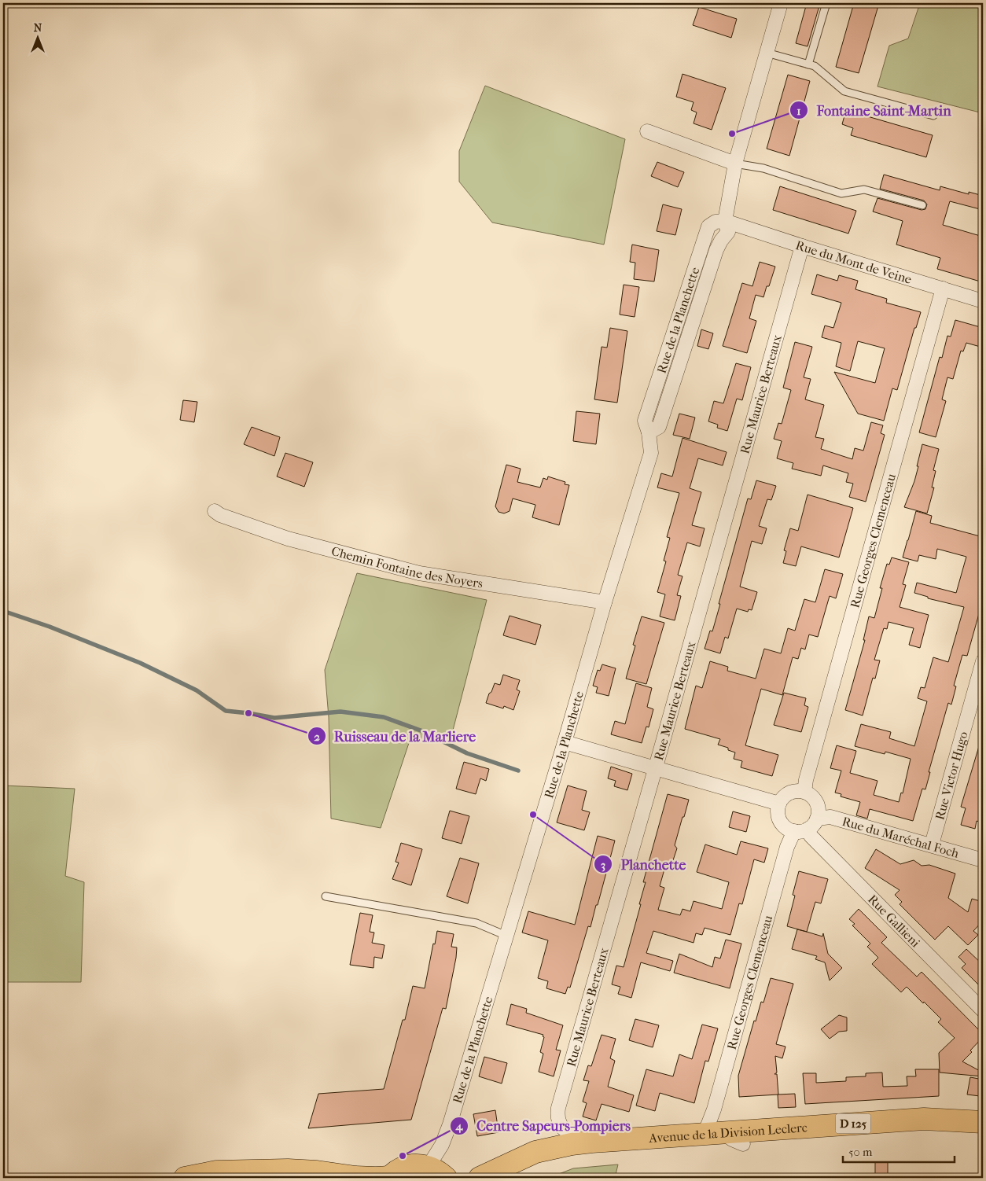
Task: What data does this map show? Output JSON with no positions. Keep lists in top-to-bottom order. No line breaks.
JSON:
{"streets":{"main road":["D 125","Avenue de la Division Leclerc"],"street":["Rue du Mont de Veine","Rue de la Planchette","Rue Maurice Berteaux","Rue Georges Clemenceau","Chemin Fontaine des Noyers","Rue Victor Hugo","Rue du Maréchal Foch","Rue Gallieni"]},"crossings":[["Rue du Mont de Veine","Rue de la Planchette"],["Rue du Mont de Veine","Rue Maurice Berteaux"],["Rue du Mont de Veine","Rue Georges Clemenceau"],["Rue de la Planchette","Chemin Fontaine des Noyers"],["Rue Maurice Berteaux","Avenue de la Division Leclerc"],["Rue Georges Clemenceau","Rue du Maréchal Foch"],["Rue Georges Clemenceau","Rue Gallieni"],["Rue Georges Clemenceau","Avenue de la Division Leclerc"],["Rue Victor Hugo","Rue du Maréchal Foch"],["Rue du Maréchal Foch","Rue Gallieni"]],"places":["Fontaine Saint-Martin","Ruisseau de la Marliere","Planchette","Centre Sapeurs-Pompiers"],"scale_bar":"50 m","north":"top"}
